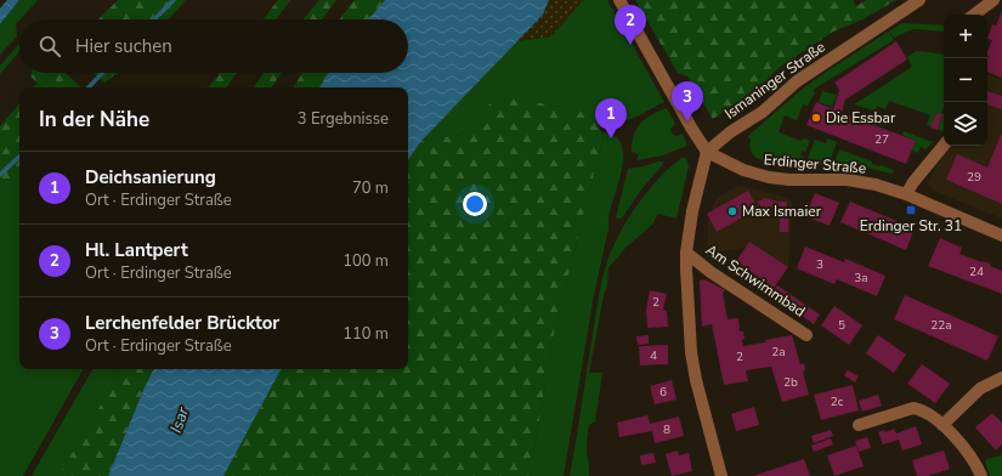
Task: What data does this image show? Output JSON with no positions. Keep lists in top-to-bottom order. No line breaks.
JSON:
{"streets":{"street":["Ismaninger Straße","Erdinger Straße","Am Schwimmbad"]},"crossings":[["Ismaninger Straße","Erdinger Straße"]],"water":["Isar"],"places":{"other":["Die Essbar","Max Ismaier"],"transit":["Erdinger Str. 31"]},"house_numbers":["27","29","3","24","3a","2","5","22a","2a","4","2","2b","6","2c","8"],"page":{"pins":["2","3","1"],"map_buttons":["+","−"],"search":"Hier suchen","heading":["In der Nähe","3 Ergebnisse"],"list":[{"mark":"1","name":"Deichsanierung","note":"Ort · Erdinger Straße","value":"70 m"},{"mark":"2","name":"Hl. Lantpert","note":"Ort · Erdinger Straße","value":"100 m"},{"mark":"3","name":"Lerchenfelder Brücktor","note":"Ort · Erdinger Straße","value":"110 m"}]}}
